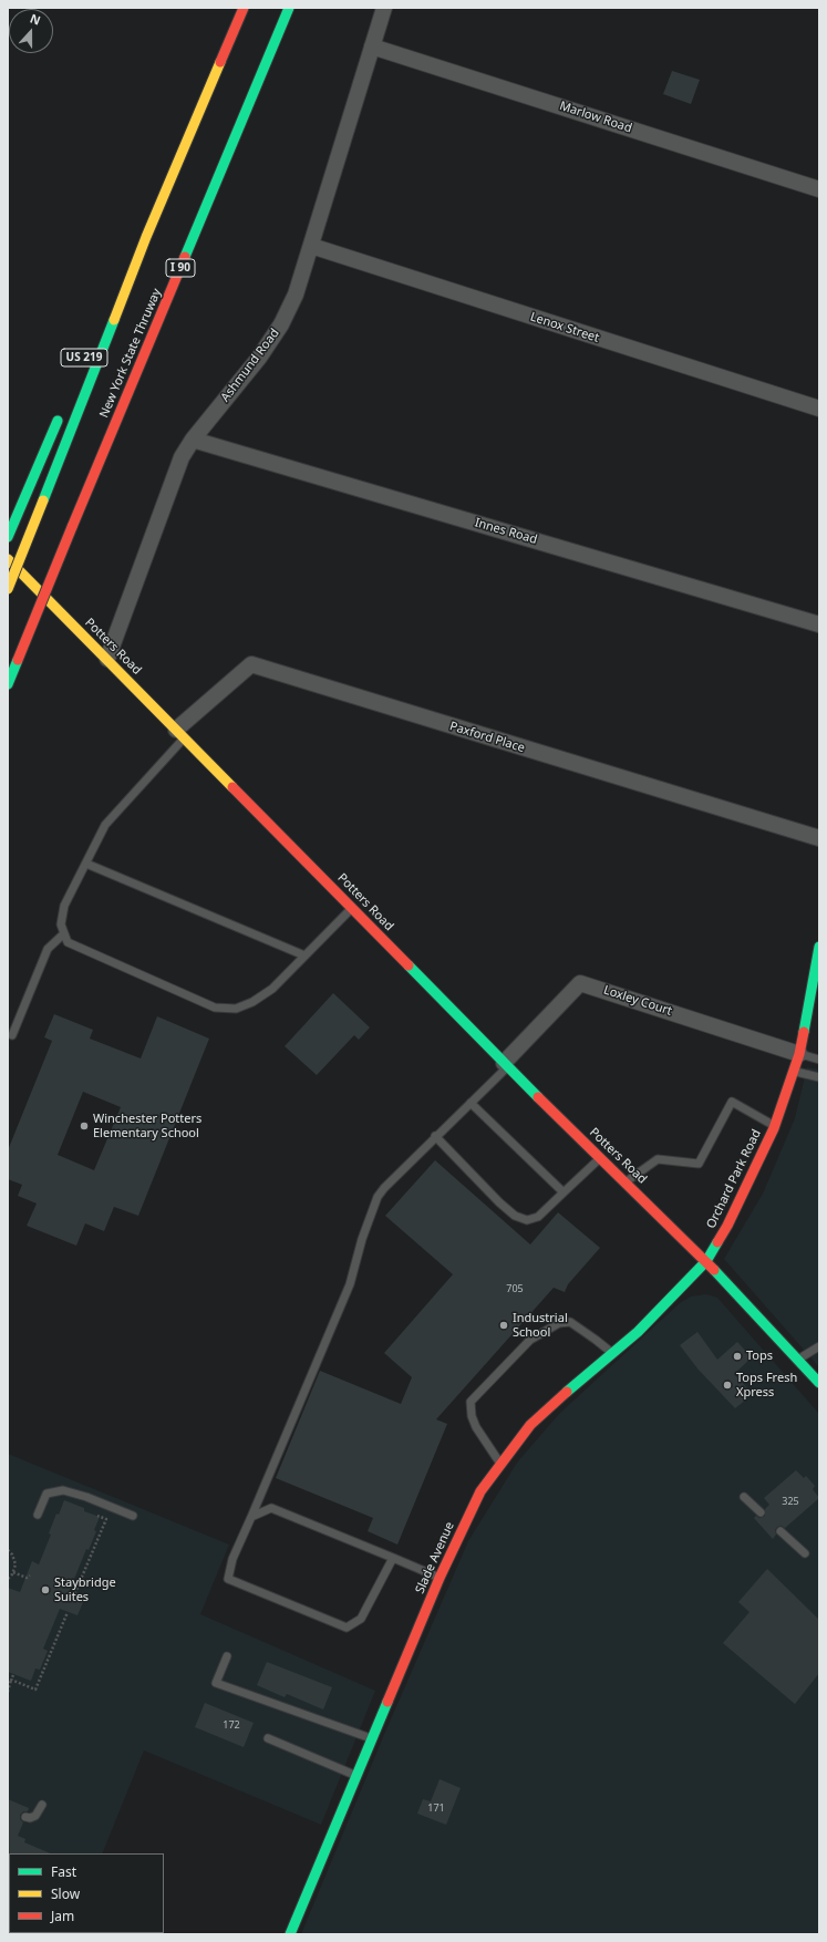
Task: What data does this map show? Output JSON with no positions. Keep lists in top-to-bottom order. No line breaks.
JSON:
{"streets":{"main road":["I 90","New York State Thruway","Potters Road","Orchard Park Road","Slade Avenue"],"street":["Marlow Road","Lenox Street","Ashmund Road","Innes Road","Paxford Place","Loxley Court"]},"crossings":[["Marlow Road","Ashmund Road"],["Lenox Street","Ashmund Road"],["Ashmund Road","Innes Road"],["Ashmund Road","Potters Road"],["Potters Road","Paxford Place"],["Potters Road","Loxley Court"],["Potters Road","Orchard Park Road"],["Potters Road","Slade Avenue"],["Loxley Court","Orchard Park Road"],["Orchard Park Road","Slade Avenue"]],"places":["Winchester Potters Elementary School","Industrial School","Tops","Tops Fresh Xpress","Staybridge Suites"],"house_numbers":["705","325","172","171"],"legend":["Fast","Slow","Jam"],"north":"top"}
